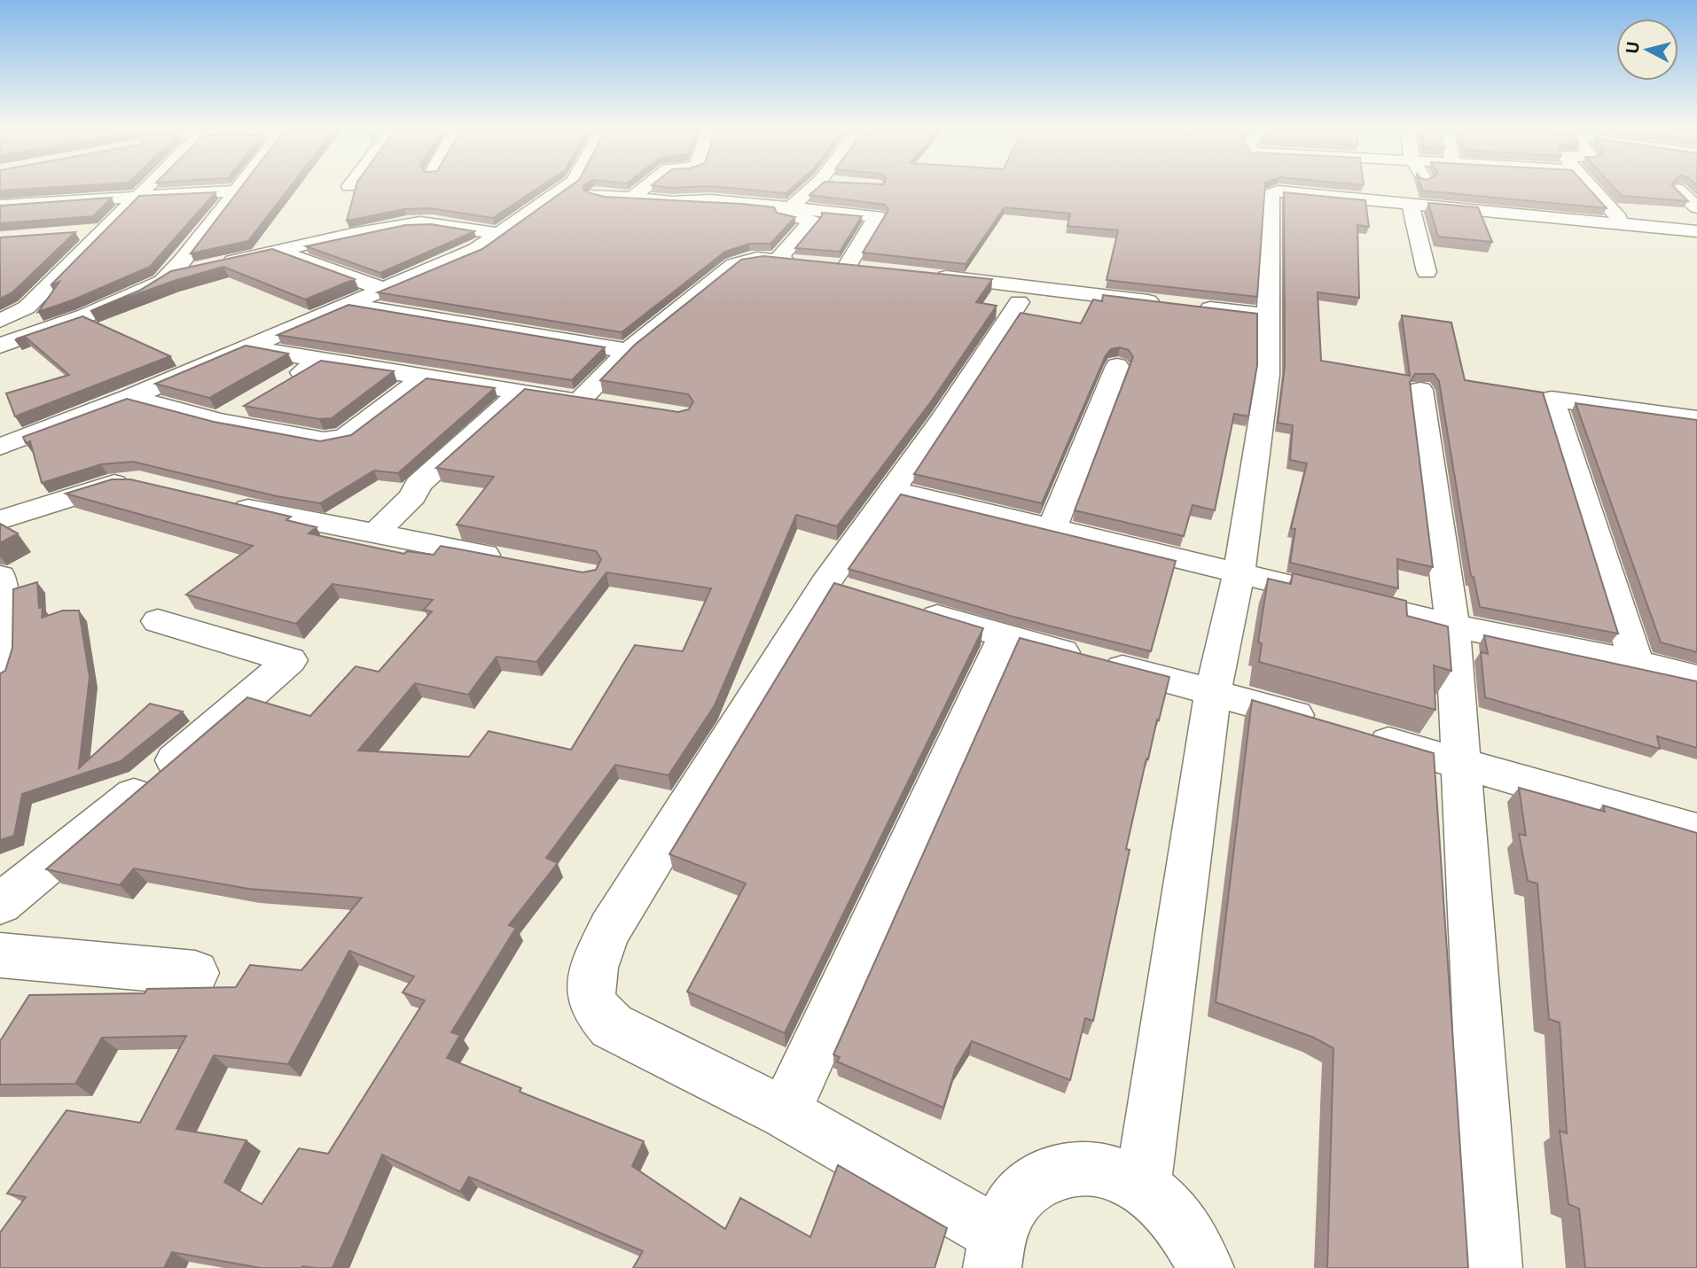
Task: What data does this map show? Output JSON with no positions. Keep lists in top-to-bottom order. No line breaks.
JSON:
{"north":"left"}
